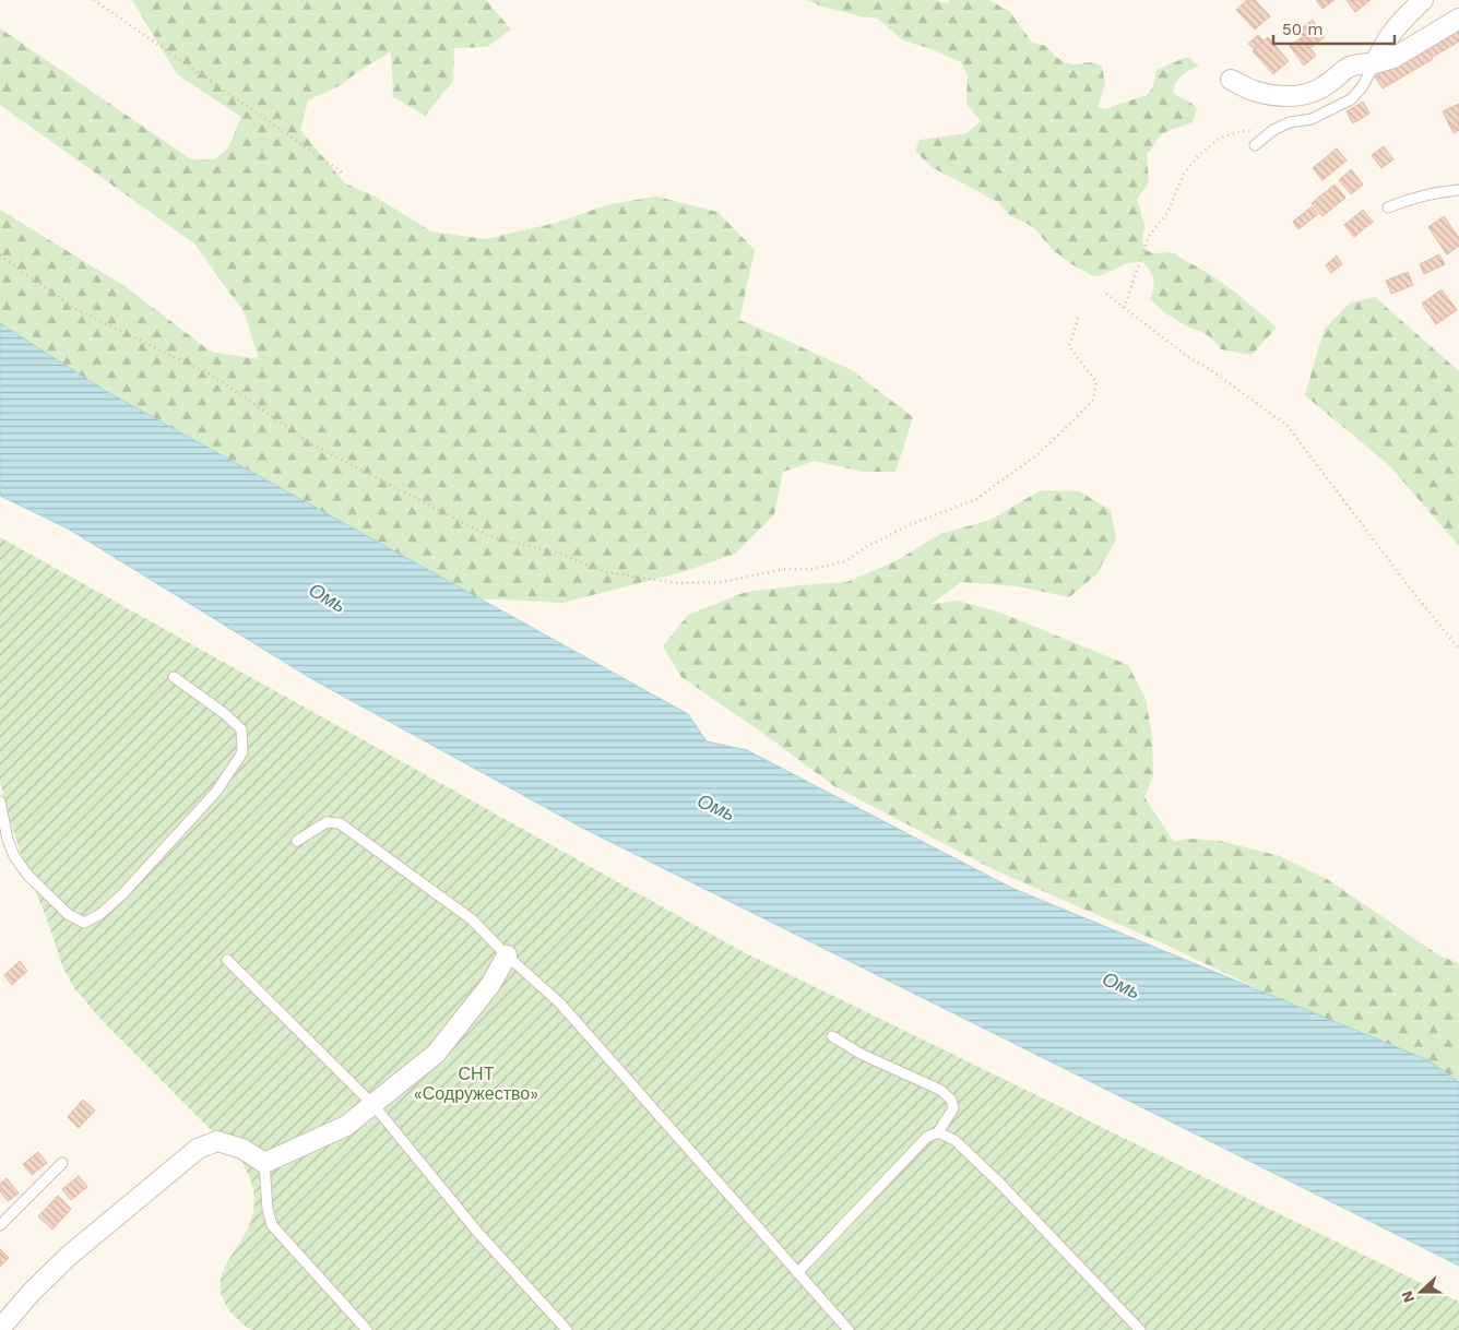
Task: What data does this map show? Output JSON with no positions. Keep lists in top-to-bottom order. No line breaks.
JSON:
{"water":["Омь"],"parks":["СНТ «Содружество»"],"scale_bar":"50 m","north":"left"}
